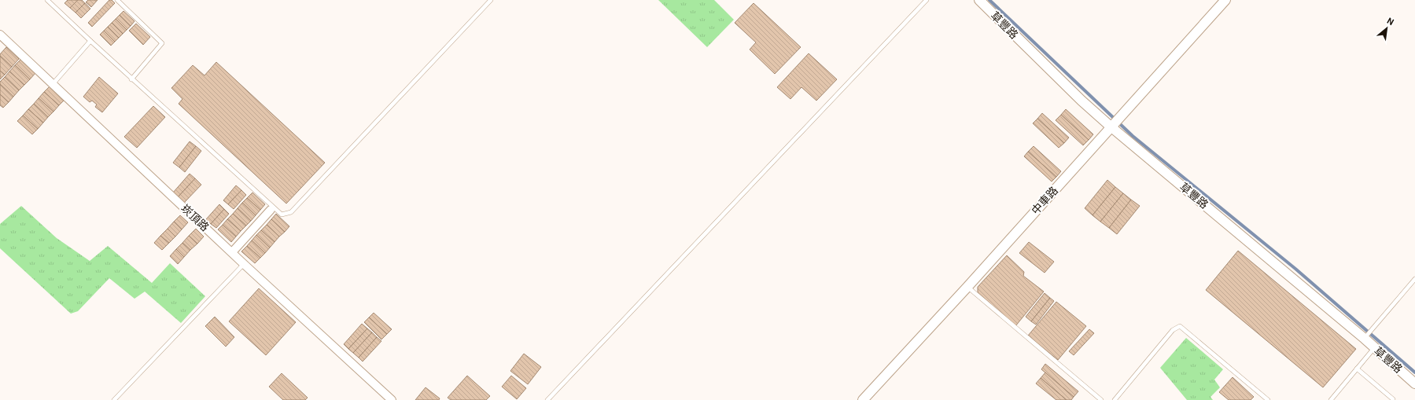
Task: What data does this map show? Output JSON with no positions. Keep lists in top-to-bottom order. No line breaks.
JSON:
{"streets":{"street":["草豐路","中車路","崁頂路"]},"crossings":[["草豐路","中車路"]],"north":"top right"}
